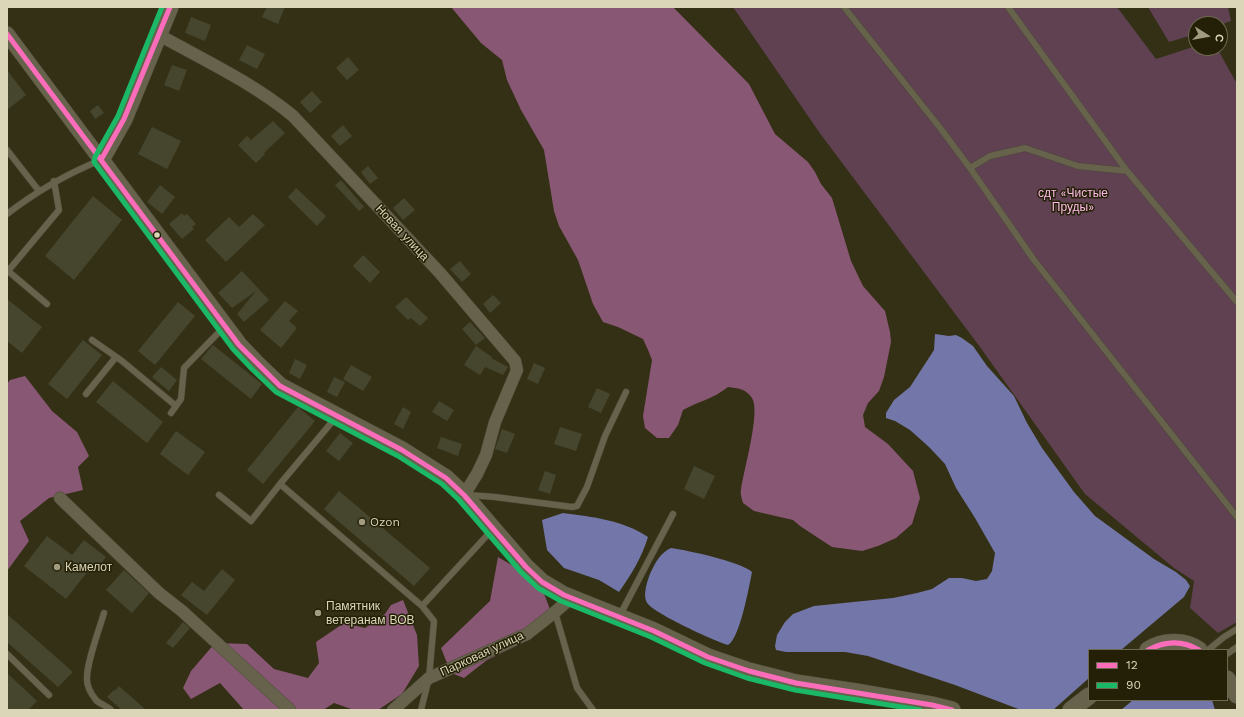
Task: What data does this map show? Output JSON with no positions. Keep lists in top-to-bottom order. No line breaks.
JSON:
{"streets":{"street":["Новая улица","Парковая улица"]},"parks":["сдт «Чистые Пруды»"],"places":["Ozon","Камелот","Памятник ветеранам ВОВ"],"lines":["transit line 12","transit line 90"],"legend":["12","90"],"north":"right"}
